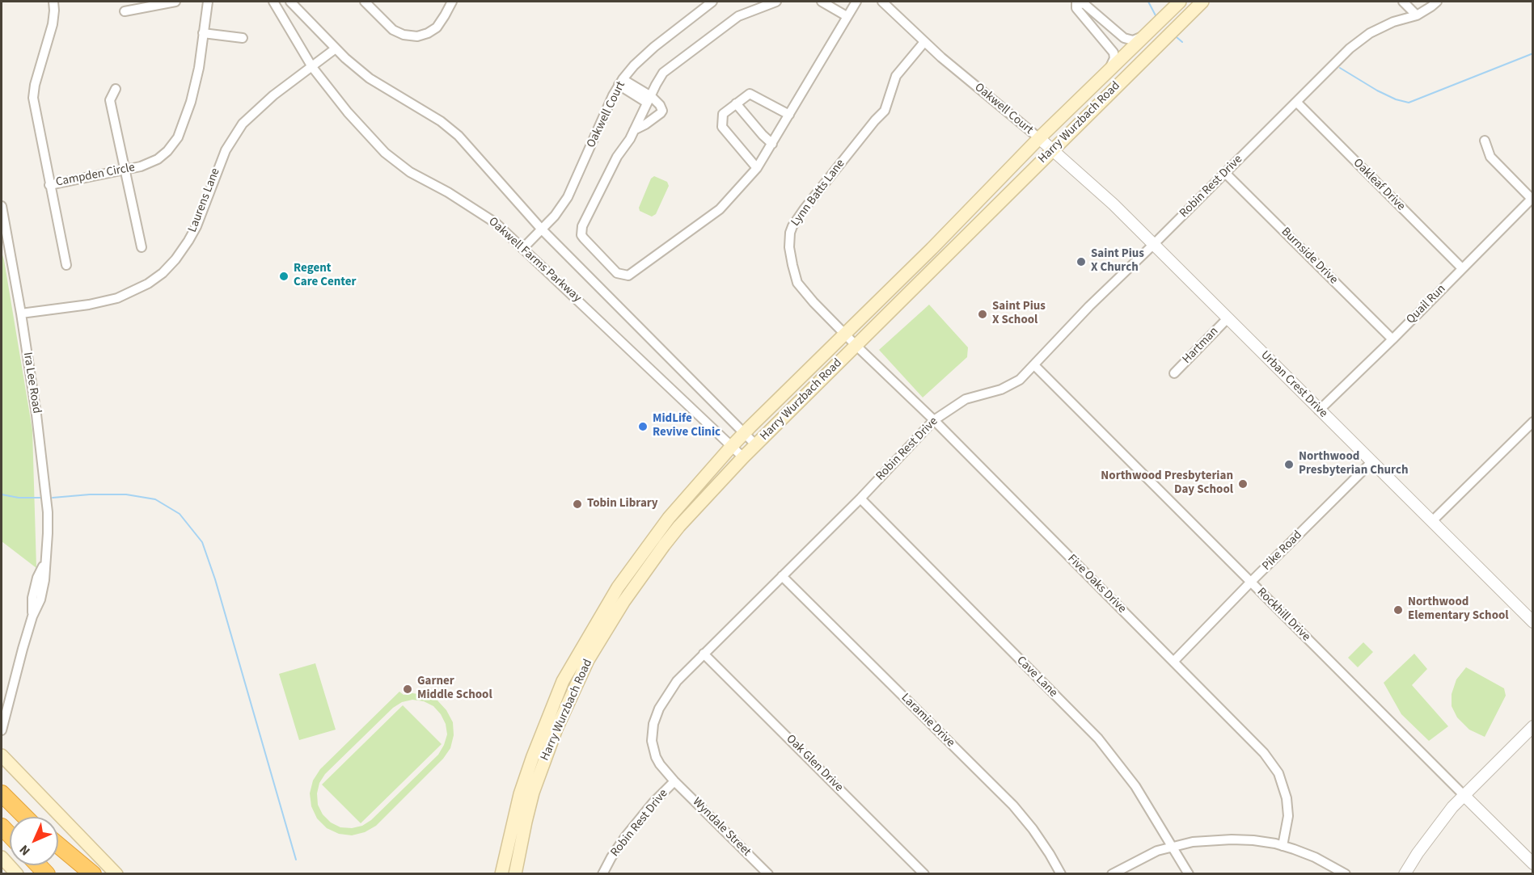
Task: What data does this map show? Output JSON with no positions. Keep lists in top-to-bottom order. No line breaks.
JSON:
{"streets":{"main road":["Harry Wurzbach Road"],"street":["Oakwell Court","Campden Circle","Oakleaf Drive","Robin Rest Drive","Lynn Batts Lane","Laurens Lane","Burnside Drive","Oakwell Farms Parkway","Quail Run","Hartman","Ira Lee Road","Urban Crest Drive","Pike Road","Five Oaks Drive","Rockhill Drive","Cave Lane","Laramie Drive","Oak Glen Drive","Wyndale Street"]},"crossings":[["Oakwell Court","Harry Wurzbach Road"],["Oakwell Court","Lynn Batts Lane"],["Oakwell Court","Oakwell Farms Parkway"],["Oakwell Court","Urban Crest Drive"],["Harry Wurzbach Road","Lynn Batts Lane"],["Harry Wurzbach Road","Oakwell Farms Parkway"],["Harry Wurzbach Road","Urban Crest Drive"],["Harry Wurzbach Road","Five Oaks Drive"],["Oakleaf Drive","Robin Rest Drive"],["Oakleaf Drive","Quail Run"],["Robin Rest Drive","Burnside Drive"],["Robin Rest Drive","Urban Crest Drive"],["Robin Rest Drive","Five Oaks Drive"],["Robin Rest Drive","Rockhill Drive"],["Robin Rest Drive","Cave Lane"],["Robin Rest Drive","Laramie Drive"],["Robin Rest Drive","Oak Glen Drive"],["Robin Rest Drive","Wyndale Street"],["Lynn Batts Lane","Five Oaks Drive"],["Laurens Lane","Oakwell Farms Parkway"],["Laurens Lane","Ira Lee Road"],["Burnside Drive","Quail Run"],["Quail Run","Urban Crest Drive"],["Hartman","Urban Crest Drive"],["Urban Crest Drive","Pike Road"],["Pike Road","Five Oaks Drive"],["Pike Road","Rockhill Drive"]],"places":["Saint Pius X Church","Regent Care Center","Saint Pius X School","MidLife Revive Clinic","Northwood Presbyterian Church","Northwood Presbyterian Day School","Tobin Library","Northwood Elementary School","Garner Middle School"],"north":"bottom left"}
